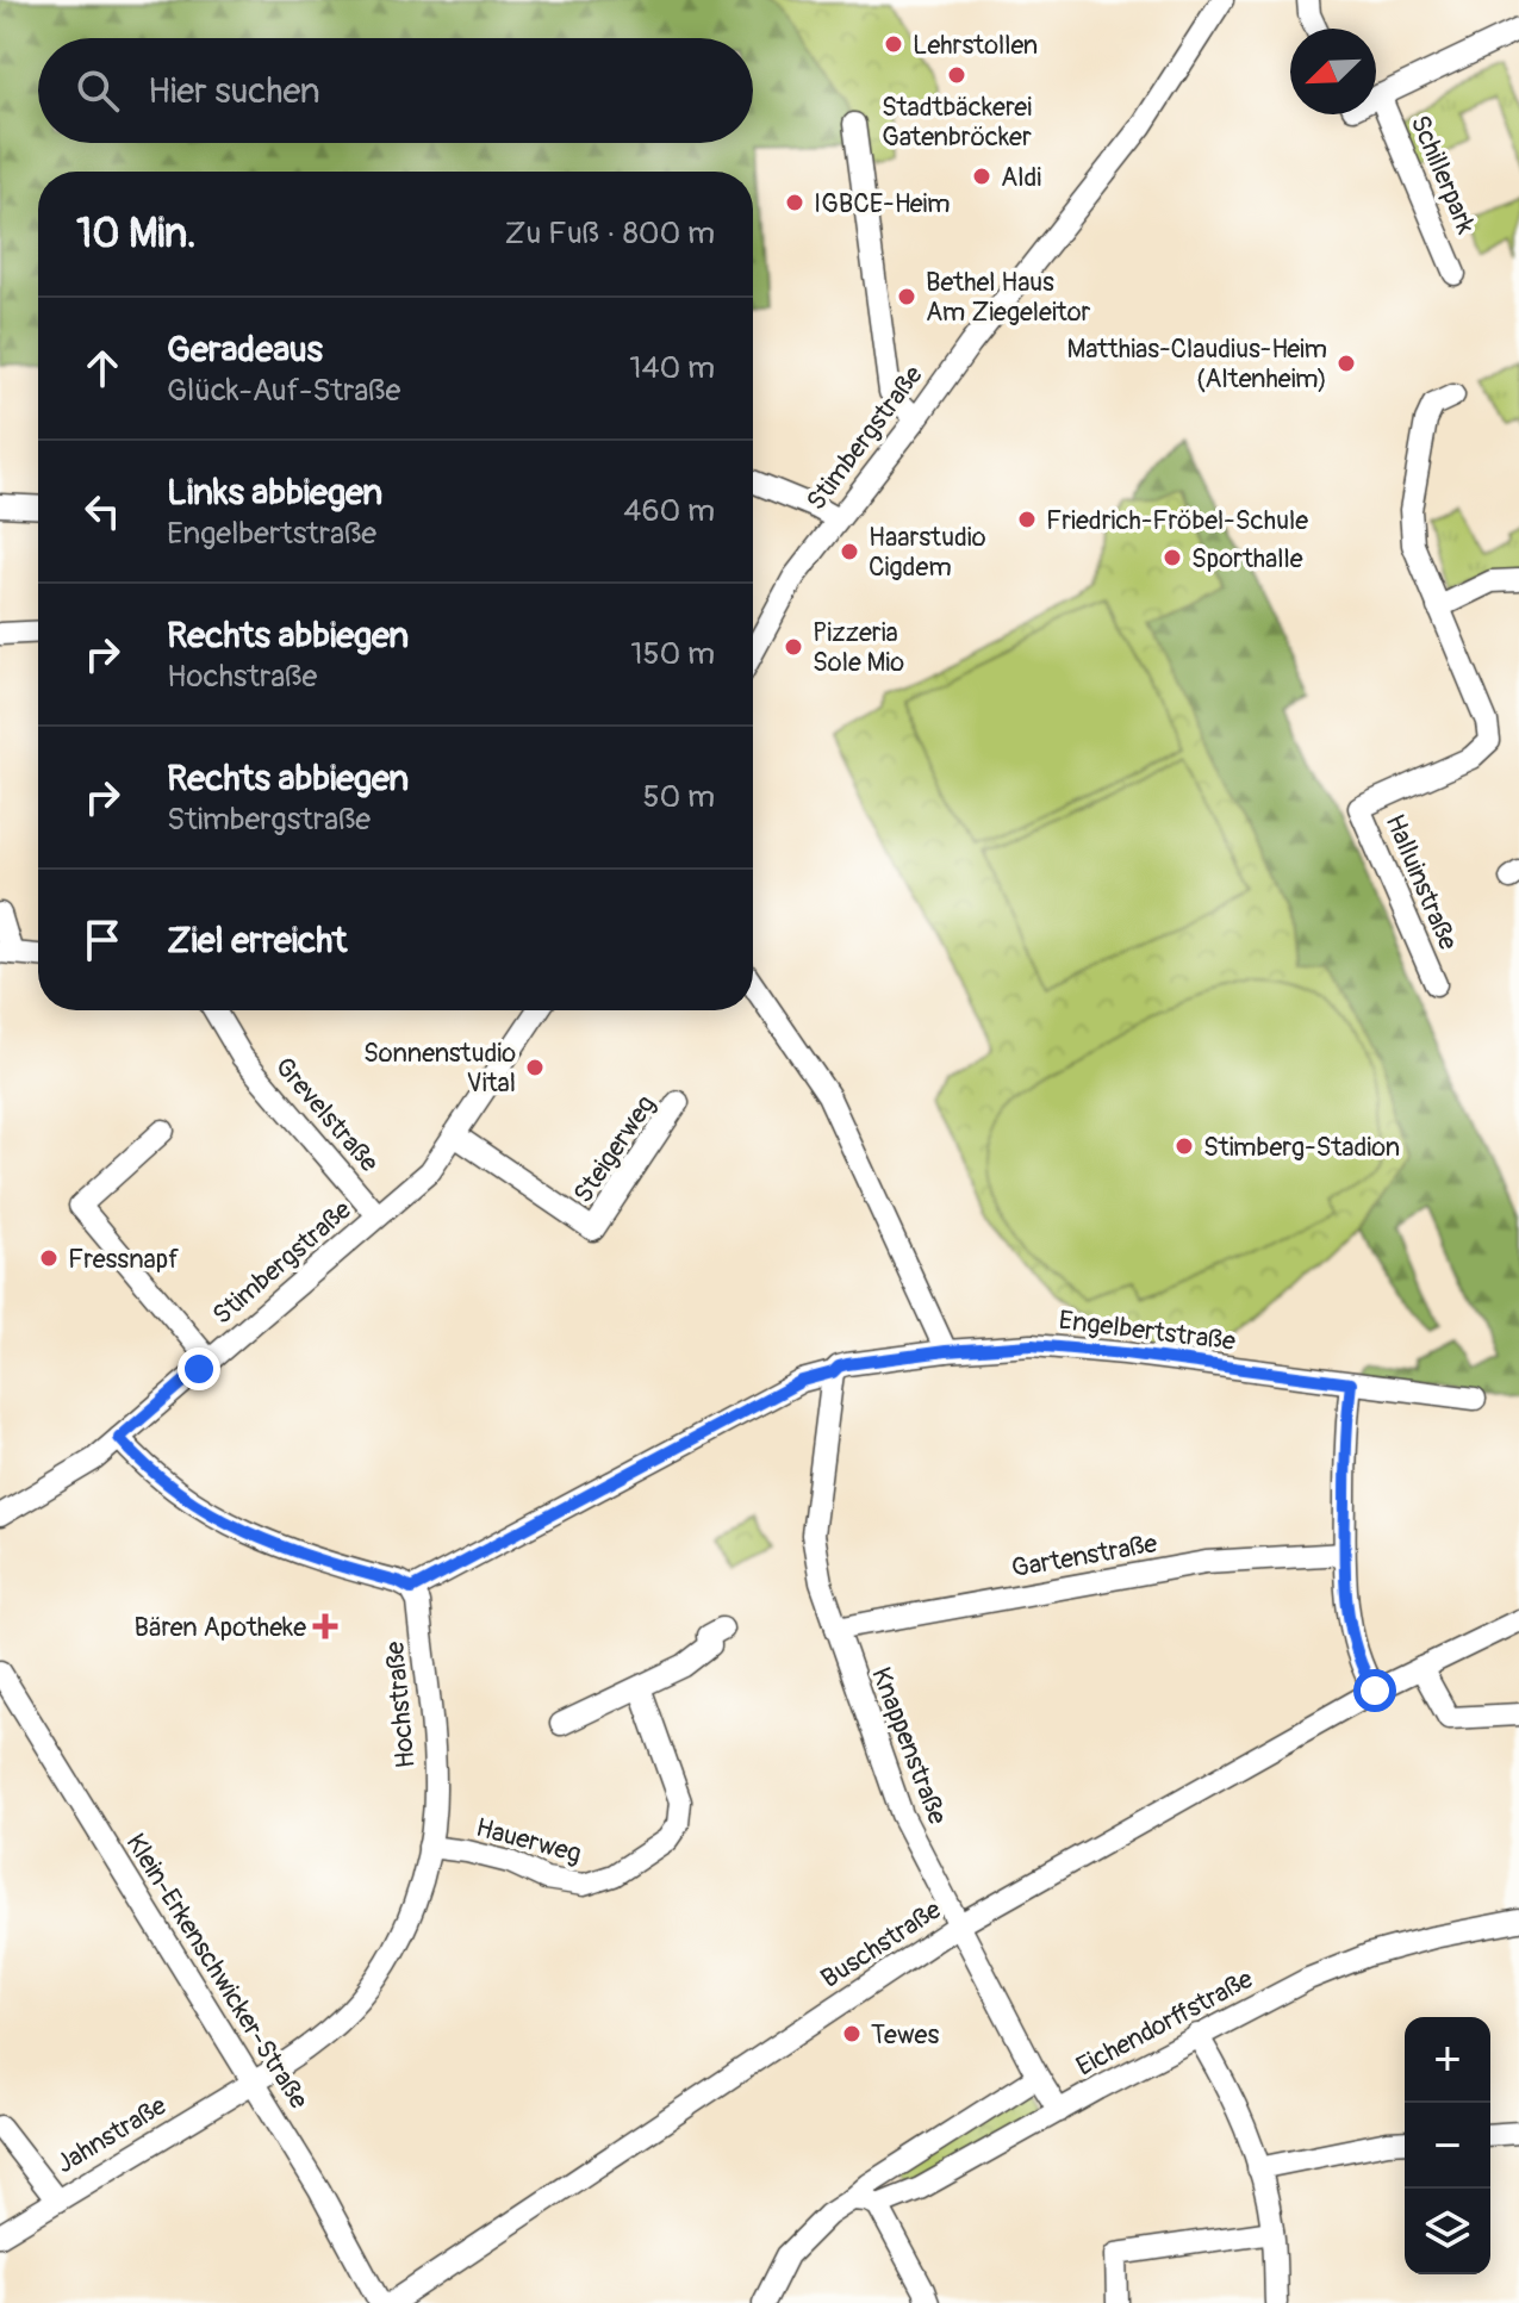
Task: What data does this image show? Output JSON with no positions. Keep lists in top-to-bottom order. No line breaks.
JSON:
{"streets":{"street":["Schillerpark","Stimbergstraße","Halluinstraße","Grevelstraße","Steigerweg","Engelbertstraße","Gartenstraße","Hochstraße","Knappenstraße","Hauerweg","Buschstraße","Klein-Erkenschwicker-Straße","Eichendorffstraße","Jahnstraße"]},"crossings":[["Stimbergstraße","Grevelstraße"],["Stimbergstraße","Steigerweg"],["Engelbertstraße","Hochstraße"],["Engelbertstraße","Knappenstraße"],["Gartenstraße","Knappenstraße"],["Hochstraße","Hauerweg"],["Hochstraße","Klein-Erkenschwicker-Straße"],["Hochstraße","Jahnstraße"],["Knappenstraße","Buschstraße"],["Knappenstraße","Eichendorffstraße"],["Klein-Erkenschwicker-Straße","Jahnstraße"]],"places":{"other":["Lehrstollen","Stadtbäckerei Gatenbröcker","Aldi","IGBCE-Heim","Bethel Haus Am Ziegeleitor","Matthias-Claudius-Heim (Altenheim)","Friedrich-Fröbel-Schule","Haarstudio Cigdem","Sporthalle","Pizzeria Sole Mio","Sonnenstudio Vital","Stimberg-Stadion","Fressnapf","Tewes"],"health":["Bären Apotheke"]},"north":"bottom left","page":{"search":"Hier suchen","heading":["10 Min.","Zu Fuß · 800 m"],"list":[["Geradeaus","Glück-Auf-Straße","140 m"],["Links abbiegen","Engelbertstraße","460 m"],["Rechts abbiegen","Hochstraße","150 m"],["Rechts abbiegen","Stimbergstraße","50 m"],"Ziel erreicht"],"map_buttons":["+","−"]}}
